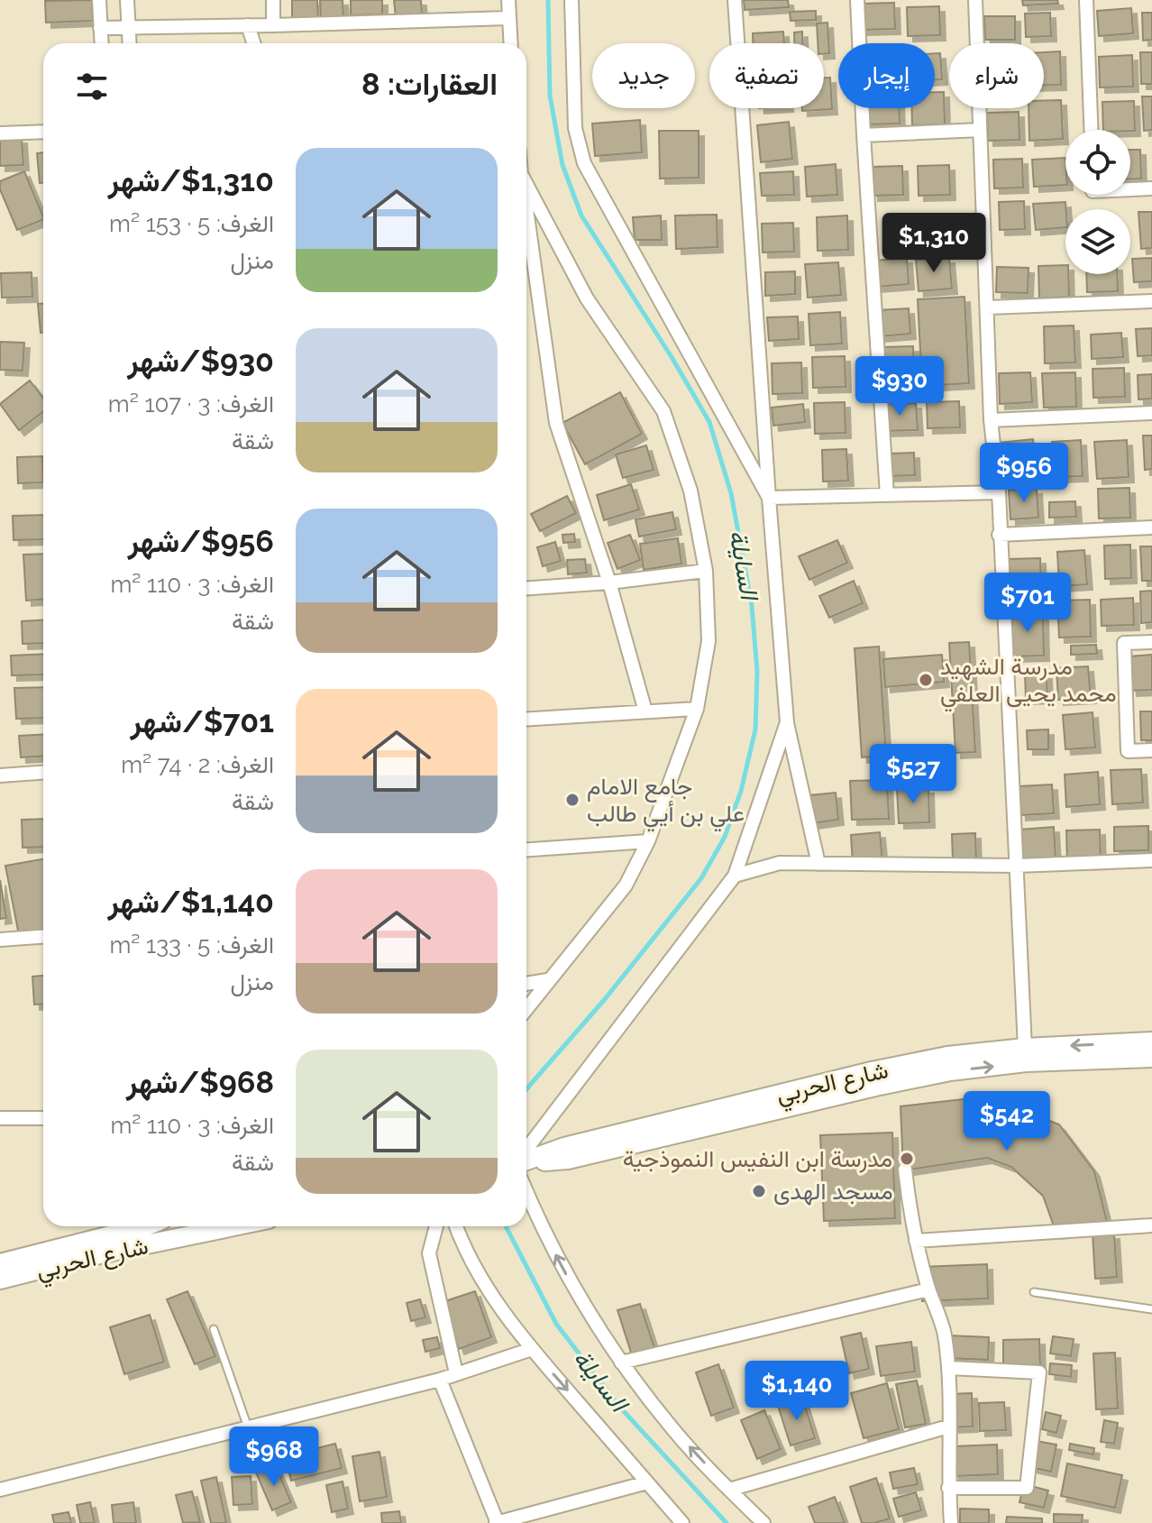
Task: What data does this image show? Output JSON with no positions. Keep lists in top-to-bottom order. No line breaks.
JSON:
{"streets":{"street":["شارع الحربي"]},"water":["السايلة"],"places":["مدرسة الشهيد محمد يحيى العلفي","جامع الامام علي بن أيي طالب","مدرسة ابن النفيس النموذجية","مسجد الهدى"],"page":{"chip":["شراء","إيجار","تصفية","جديد"],"heading":"العقارات: 8","list":[{"name":"$1,310/شهر","note":"الغرف: 5 · 153 m² · منزل"},{"name":"$930/شهر","note":"الغرف: 3 · 107 m² · شقة"},{"name":"$956/شهر","note":"الغرف: 3 · 110 m² · شقة"},{"name":"$701/شهر","note":"الغرف: 2 · 74 m² · شقة"},{"name":"$1,140/شهر","note":"الغرف: 5 · 133 m² · منزل"},{"name":"$968/شهر","note":"الغرف: 3 · 110 m² · شقة"}],"price":["$1,310","$930","$956","$701","$527","$542","$1,140","$968"]}}
